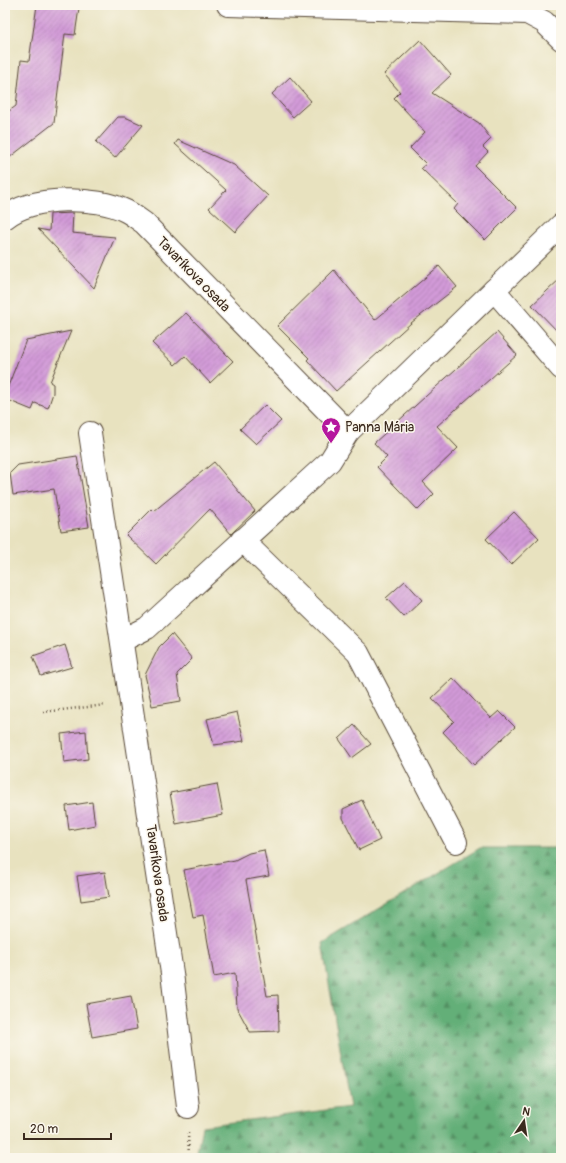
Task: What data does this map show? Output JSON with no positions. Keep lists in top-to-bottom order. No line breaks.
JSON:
{"streets":{"street":["Tavaríkova osada"]},"places":{"place":["Panna Mária"]},"scale_bar":"20 m","north":"top"}
